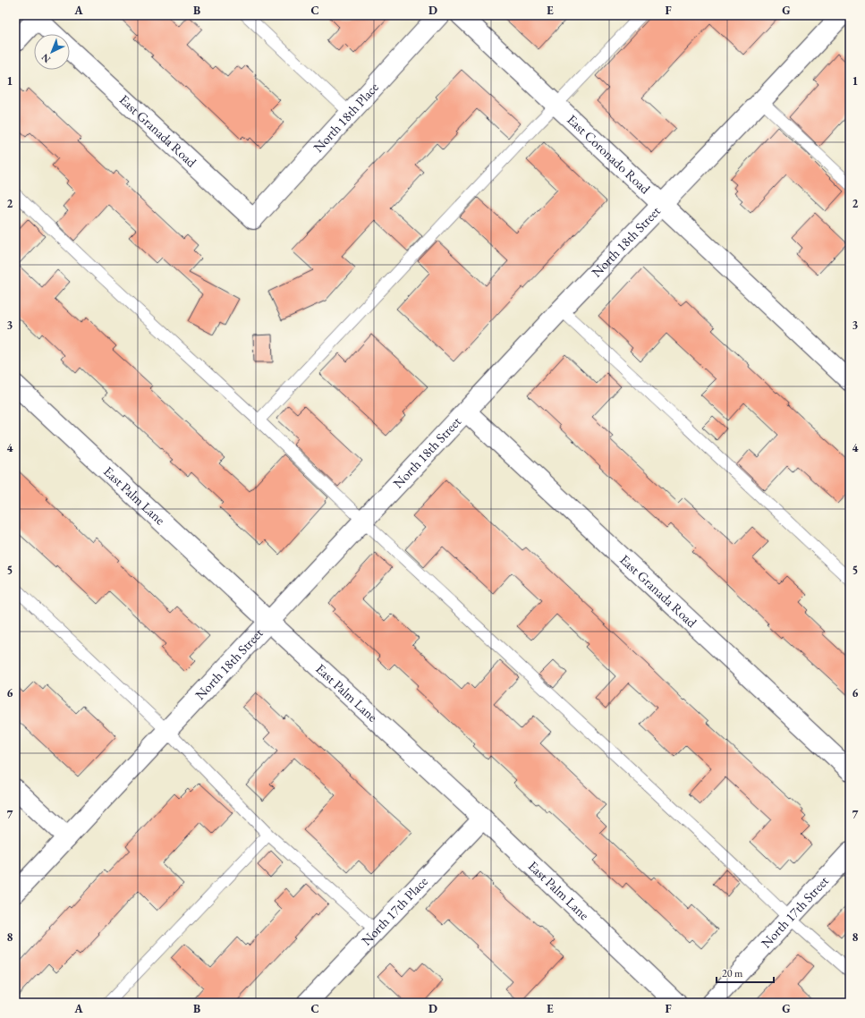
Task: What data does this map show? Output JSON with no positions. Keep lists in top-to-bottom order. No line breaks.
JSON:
{"streets":{"street":["North 18th Place","East Granada Road","East Coronado Road","North 18th Street","East Palm Lane","North 17th Place","North 17th Street"]},"crossings":[["North 18th Place","East Granada Road"],["East Granada Road","North 18th Street"],["East Coronado Road","North 18th Street"],["North 18th Street","East Palm Lane"],["East Palm Lane","North 17th Place"]],"scale_bar":"20 m","north":"bottom left","grid":{"columns":["A","B","C","D","E","F","G"],"rows":["1","2","3","4","5","6","7","8"]}}
